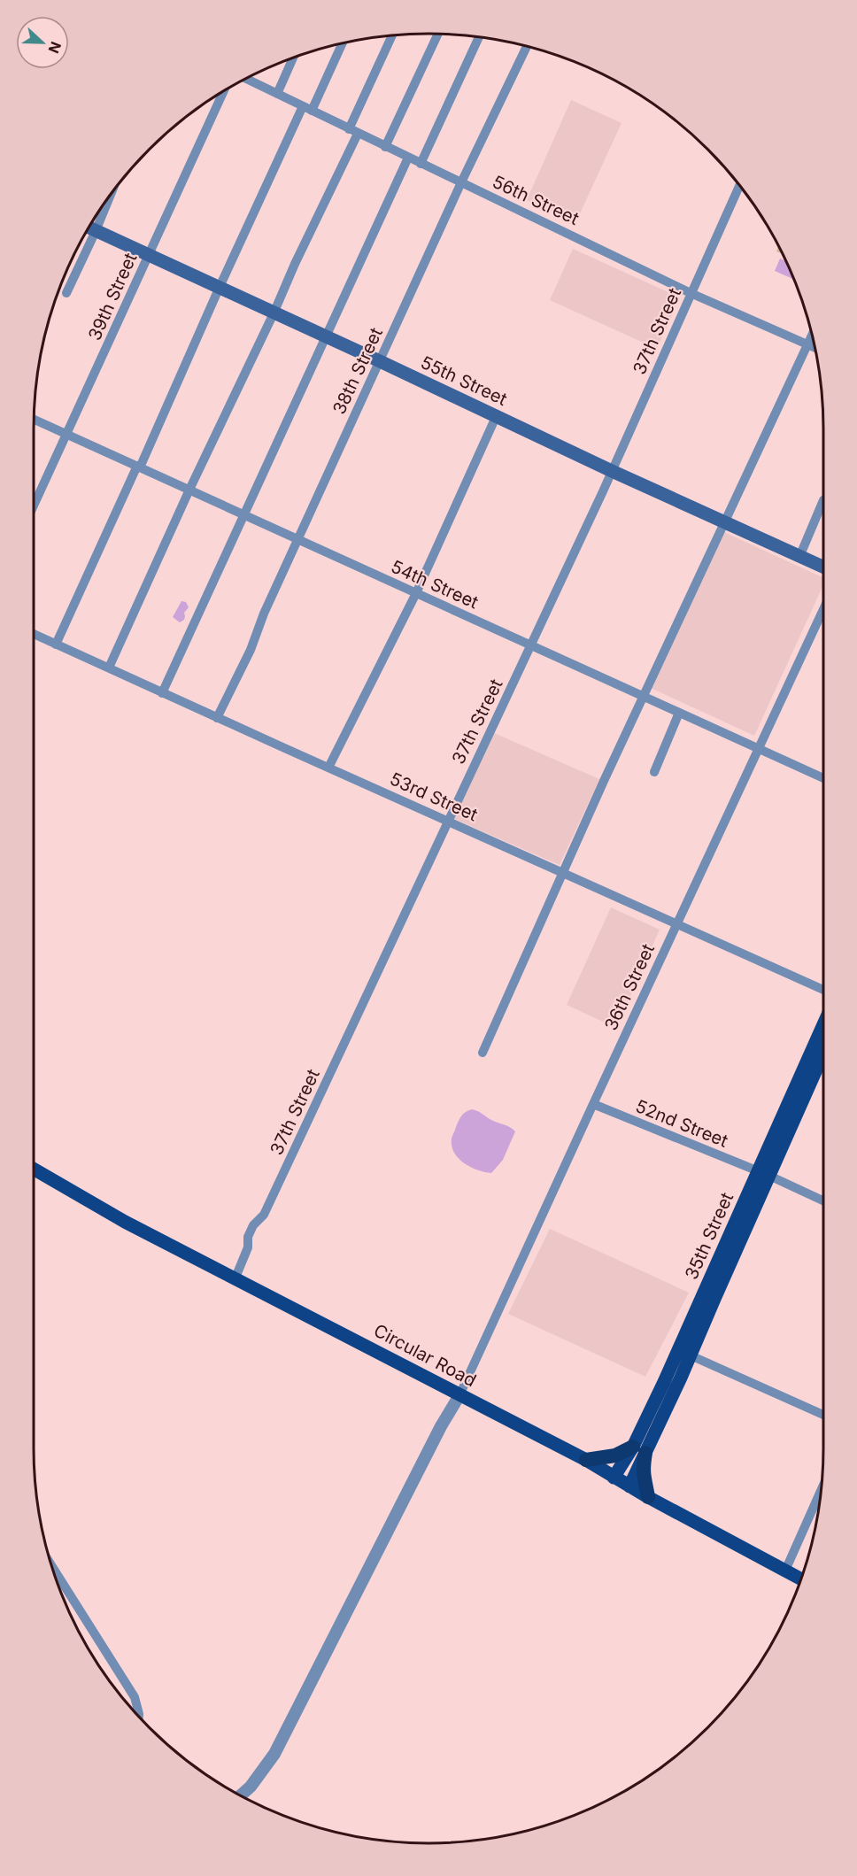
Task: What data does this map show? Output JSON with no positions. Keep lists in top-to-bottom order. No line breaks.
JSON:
{"streets":{"main road":["55th Street","35th Street","Circular Road"],"street":["56th Street","39th Street","37th Street","38th Street","54th Street","53rd Street","36th Street","52nd Street"]},"crossings":[["56th Street","37th Street"],["56th Street","38th Street"],["39th Street","55th Street"],["39th Street","54th Street"],["37th Street","55th Street"],["37th Street","54th Street"],["37th Street","53rd Street"],["37th Street","Circular Road"],["38th Street","55th Street"],["38th Street","54th Street"],["38th Street","53rd Street"],["54th Street","36th Street"],["53rd Street","36th Street"],["36th Street","52nd Street"],["36th Street","Circular Road"],["52nd Street","35th Street"],["35th Street","Circular Road"]],"north":"right"}
